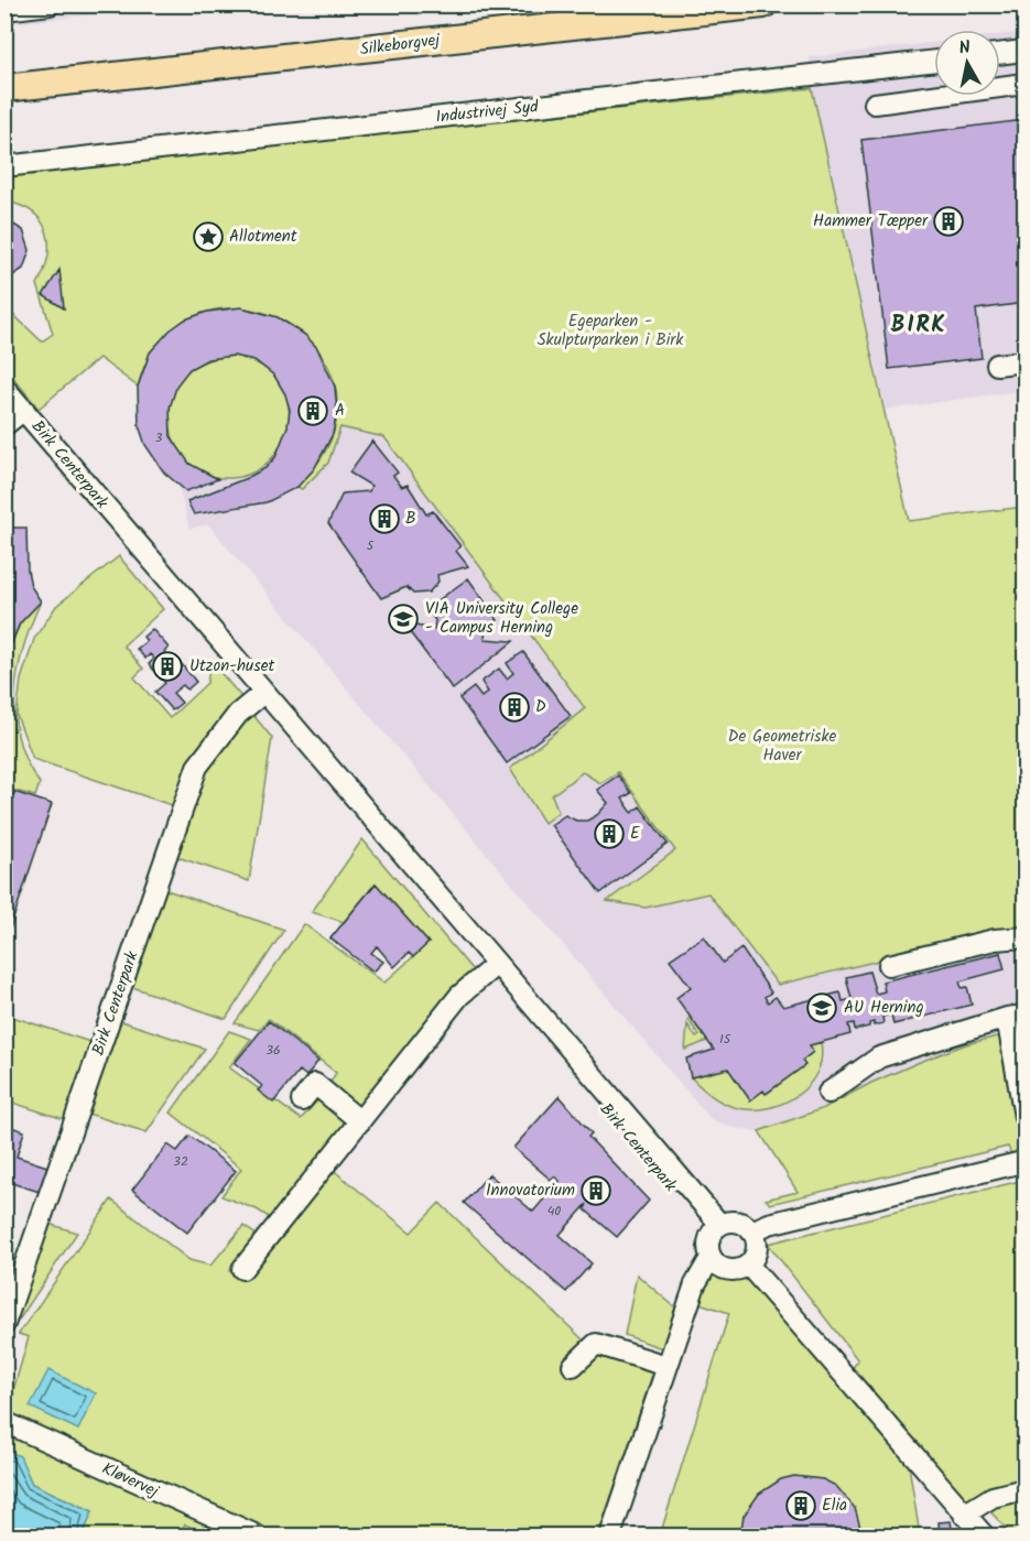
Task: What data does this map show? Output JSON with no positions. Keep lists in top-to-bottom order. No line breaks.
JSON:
{"streets":{"main road":["Silkeborgvej"],"street":["Industrivej Syd","Birk Centerpark","Kløvervej"]},"districts":["BIRK"],"parks":["Egeparken - Skulpturparken i Birk","De Geometriske Haver"],"places":{"building":["Hammer Tæpper","A","B","Utzon-huset","D","E","Innovatorium","Elia"],"place":["Allotment"],"school or university":["VIA University College - Campus Herning","AU Herning"]},"house_numbers":["3","5","15","36","32","40"],"north":"top"}
